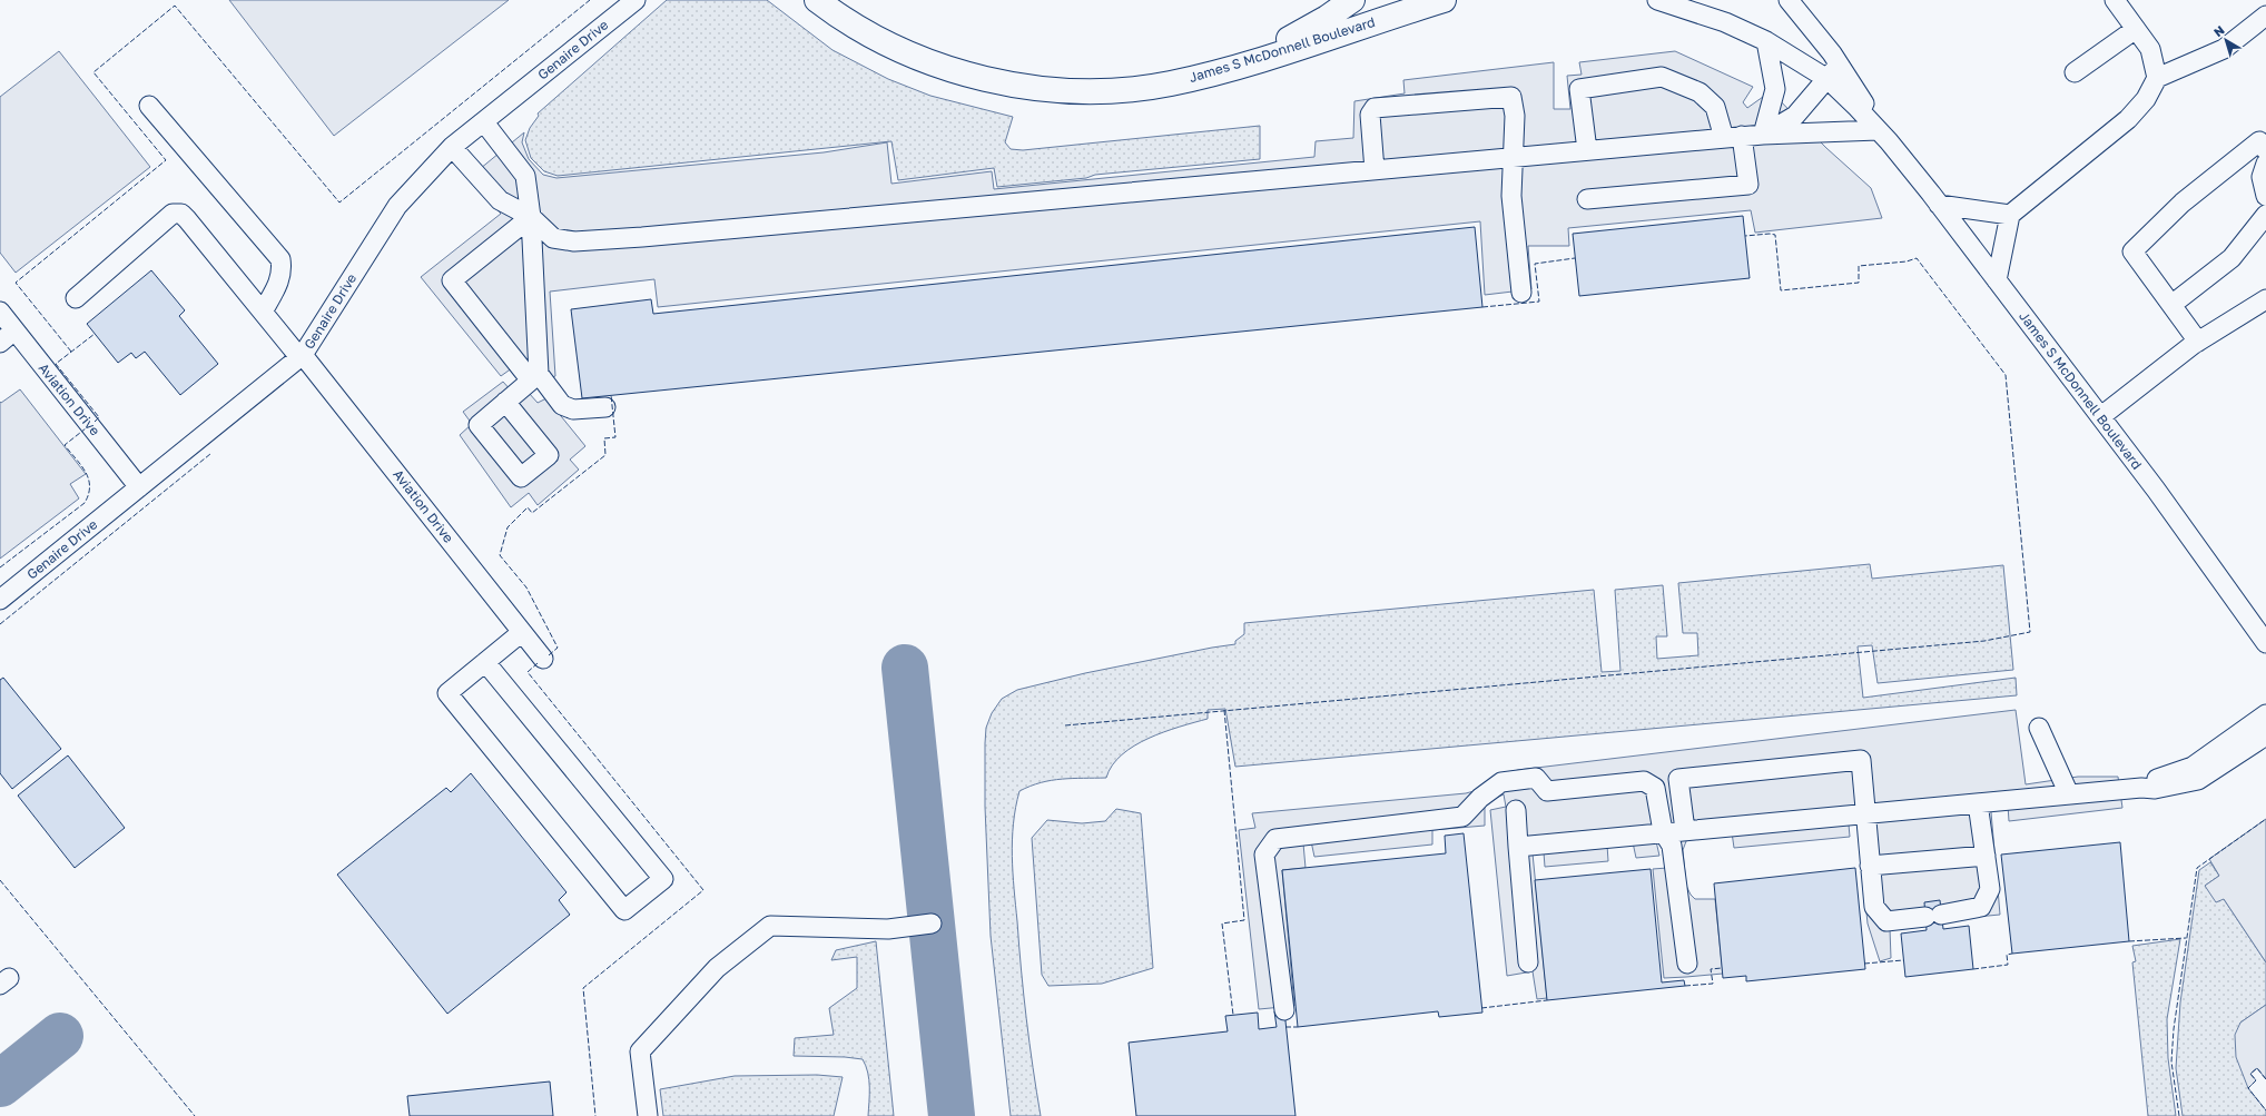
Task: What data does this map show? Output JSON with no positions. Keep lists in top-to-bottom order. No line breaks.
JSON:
{"streets":{"main road":["James S McDonnell Boulevard"],"street":["Genaire Drive","Aviation Drive"]},"crossings":[["Genaire Drive","Aviation Drive"]],"north":"top left"}
